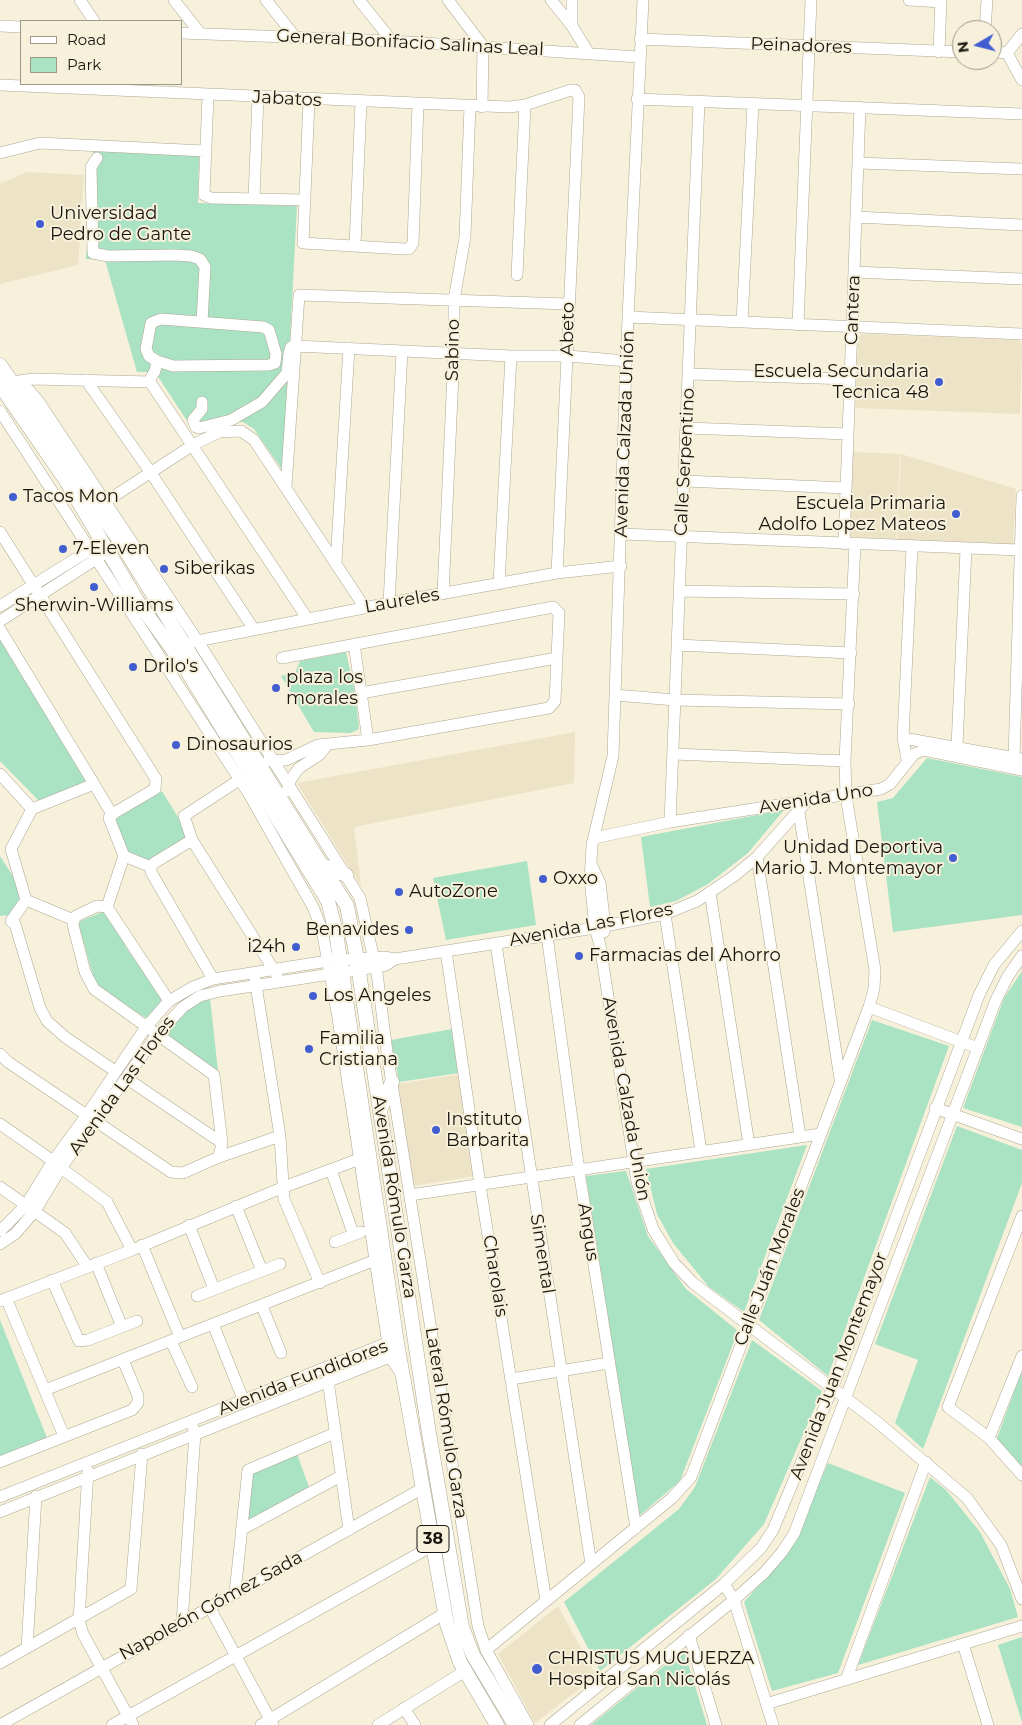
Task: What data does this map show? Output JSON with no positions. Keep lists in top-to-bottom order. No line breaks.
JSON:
{"streets":{"main road":["Avenida Rómulo Garza","38"],"street":["General Bonifacio Salinas Leal","Peinadores","Jabatos","Cantera","Abeto","Sabino","Avenida Calzada Unión","Calle Serpentino","Laureles","Avenida Uno","Avenida Las Flores","Angus","Simental","Calle Juán Morales","Charolais","Avenida Juan Montemayor","Avenida Fundidores","Lateral Rómulo Garza","Napoleón Gómez Sada"]},"crossings":[["General Bonifacio Salinas Leal","Avenida Calzada Unión"],["Peinadores","Avenida Calzada Unión"],["Jabatos","Abeto"],["Jabatos","Sabino"],["Cantera","Calle Juán Morales"],["Abeto","Laureles"],["Sabino","Laureles"],["Avenida Calzada Unión","Laureles"],["Avenida Calzada Unión","Avenida Uno"],["Avenida Calzada Unión","Avenida Las Flores"],["Avenida Calzada Unión","Calle Juán Morales"],["Avenida Calzada Unión","Avenida Juan Montemayor"],["Calle Serpentino","Avenida Uno"],["Laureles","Avenida Rómulo Garza"],["Laureles","Lateral Rómulo Garza"],["Avenida Uno","Avenida Las Flores"],["Avenida Uno","Calle Juán Morales"],["Avenida Las Flores","Avenida Rómulo Garza"],["Avenida Las Flores","Angus"],["Avenida Las Flores","Simental"],["Avenida Las Flores","Charolais"],["Avenida Las Flores","Lateral Rómulo Garza"],["Avenida Rómulo Garza","Avenida Fundidores"],["Avenida Rómulo Garza","Lateral Rómulo Garza"],["Avenida Rómulo Garza","Napoleón Gómez Sada"],["Angus","Calle Juán Morales"],["Simental","Calle Juán Morales"],["Calle Juán Morales","Charolais"],["Calle Juán Morales","Lateral Rómulo Garza"],["Avenida Fundidores","Lateral Rómulo Garza"]],"places":["Universidad Pedro de Gante","Escuela Secundaria Tecnica 48","Tacos Mon","Escuela Primaria Adolfo Lopez Mateos","7-Eleven","Siberikas","Sherwin-Williams","Drilo's","plaza los morales","Dinosaurios","Unidad Deportiva Mario J. Montemayor","Oxxo","AutoZone","Benavides","i24h","Farmacias del Ahorro","Los Angeles","Familia Cristiana","Instituto Barbarita","CHRISTUS MUGUERZA Hospital San Nicolás"],"legend":["Road","Park"],"north":"left"}
